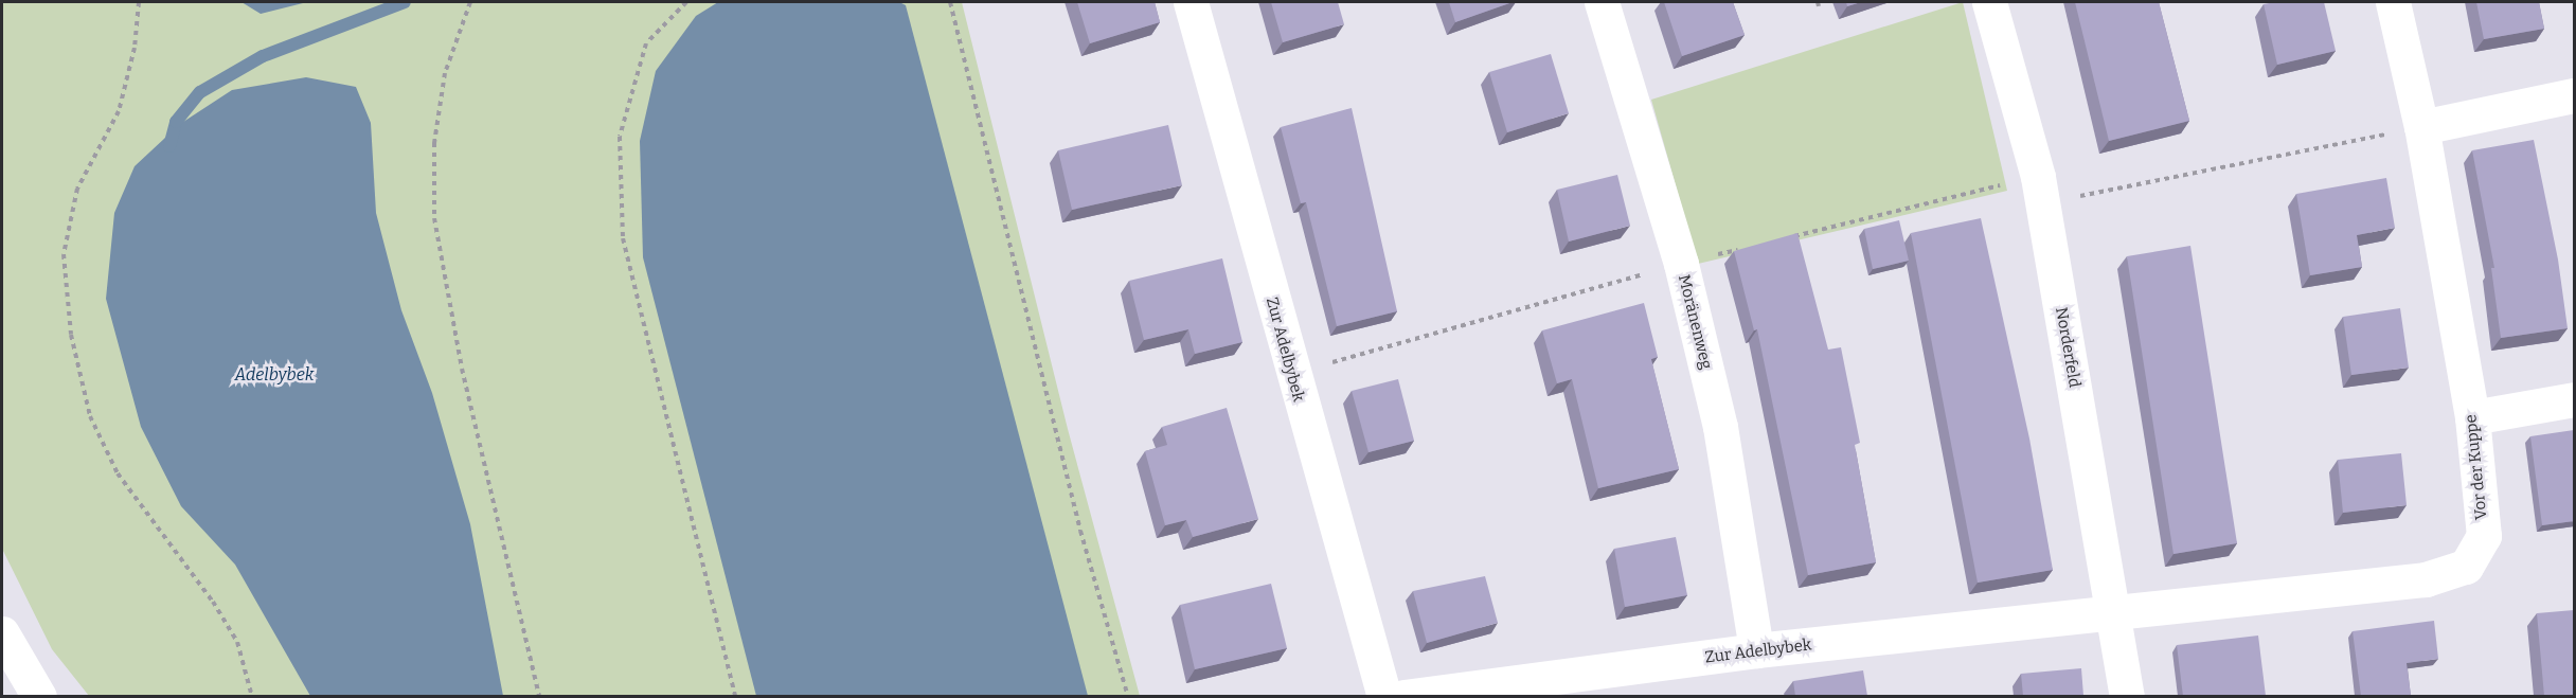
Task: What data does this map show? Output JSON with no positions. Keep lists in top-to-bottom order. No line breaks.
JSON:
{"streets":{"street":["Moränenweg","Norderfeld","Zur Adelbybek","Vor der Kuppe"]},"crossings":[["Moränenweg","Zur Adelbybek"],["Norderfeld","Zur Adelbybek"],["Norderfeld","Vor der Kuppe"],["Zur Adelbybek","Vor der Kuppe"]],"water":["Adelbybek"]}
